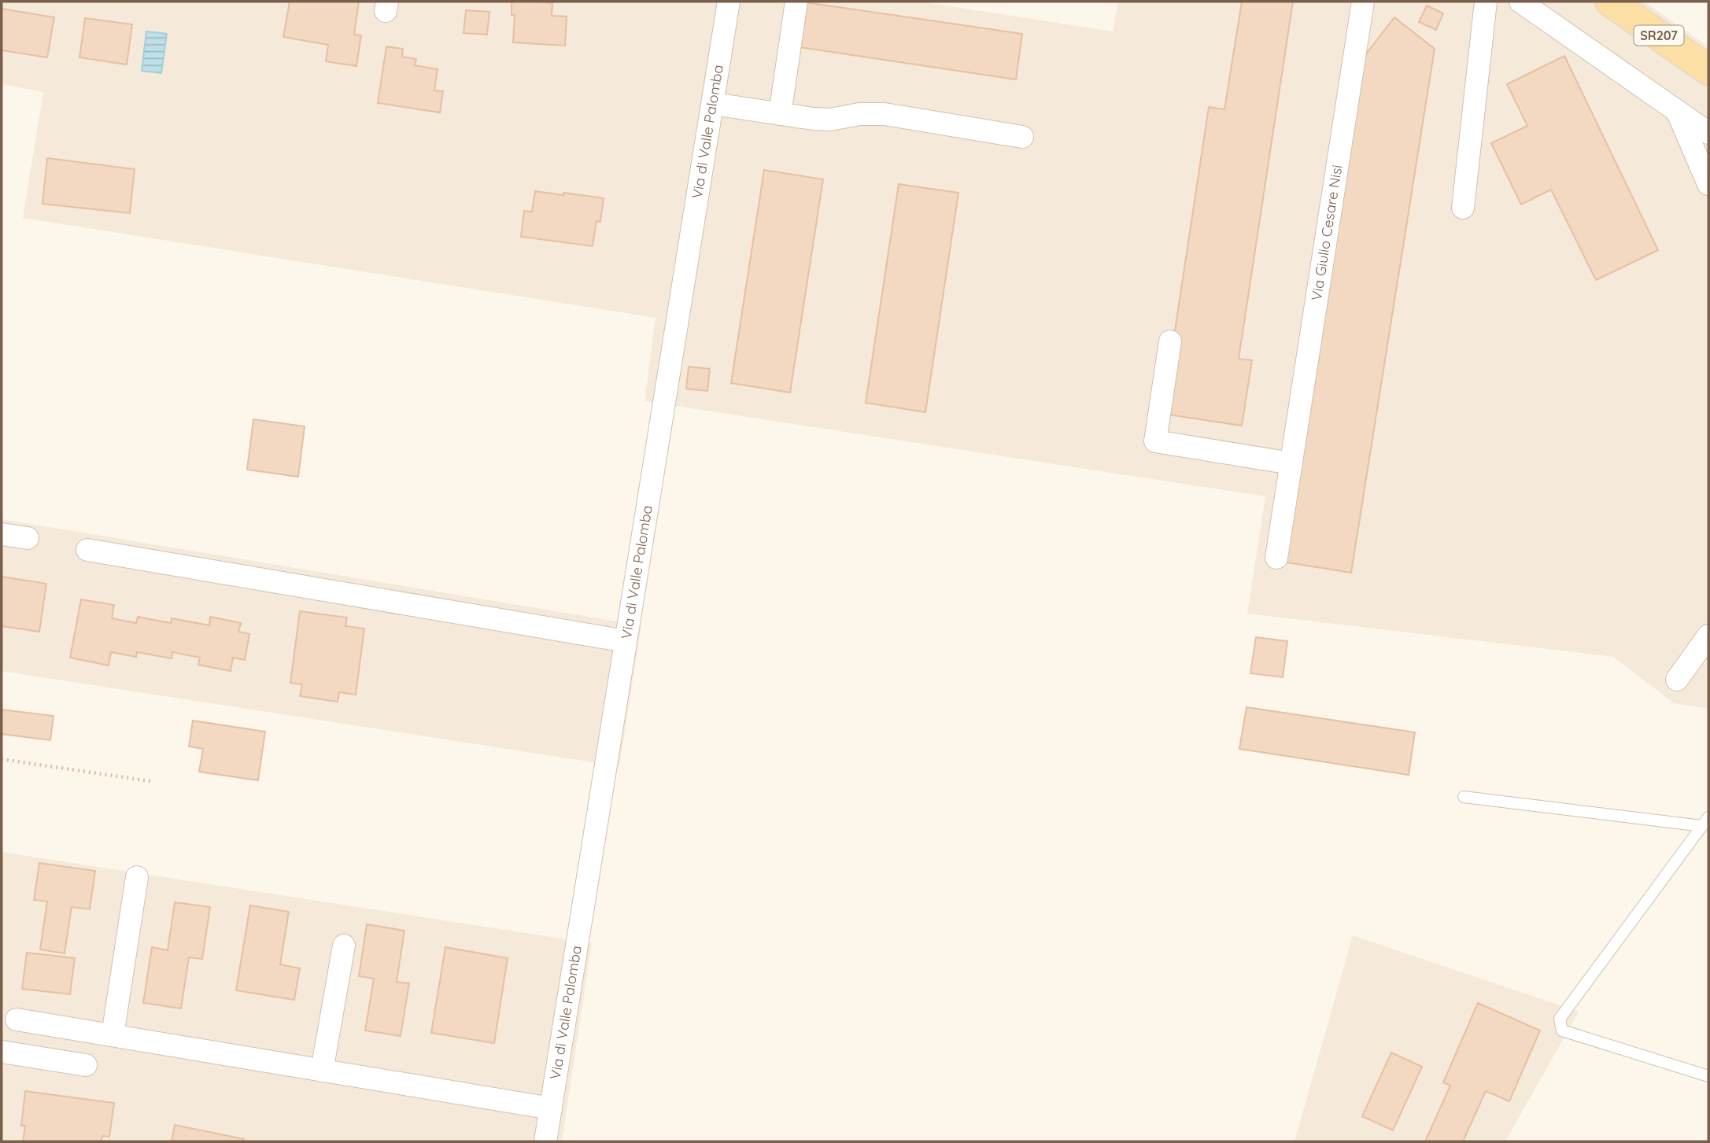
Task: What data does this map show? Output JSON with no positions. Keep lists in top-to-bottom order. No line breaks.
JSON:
{"streets":{"main road":["SR207"],"street":["Via di Valle Palomba","Via Giulio Cesare Nisi"]}}
